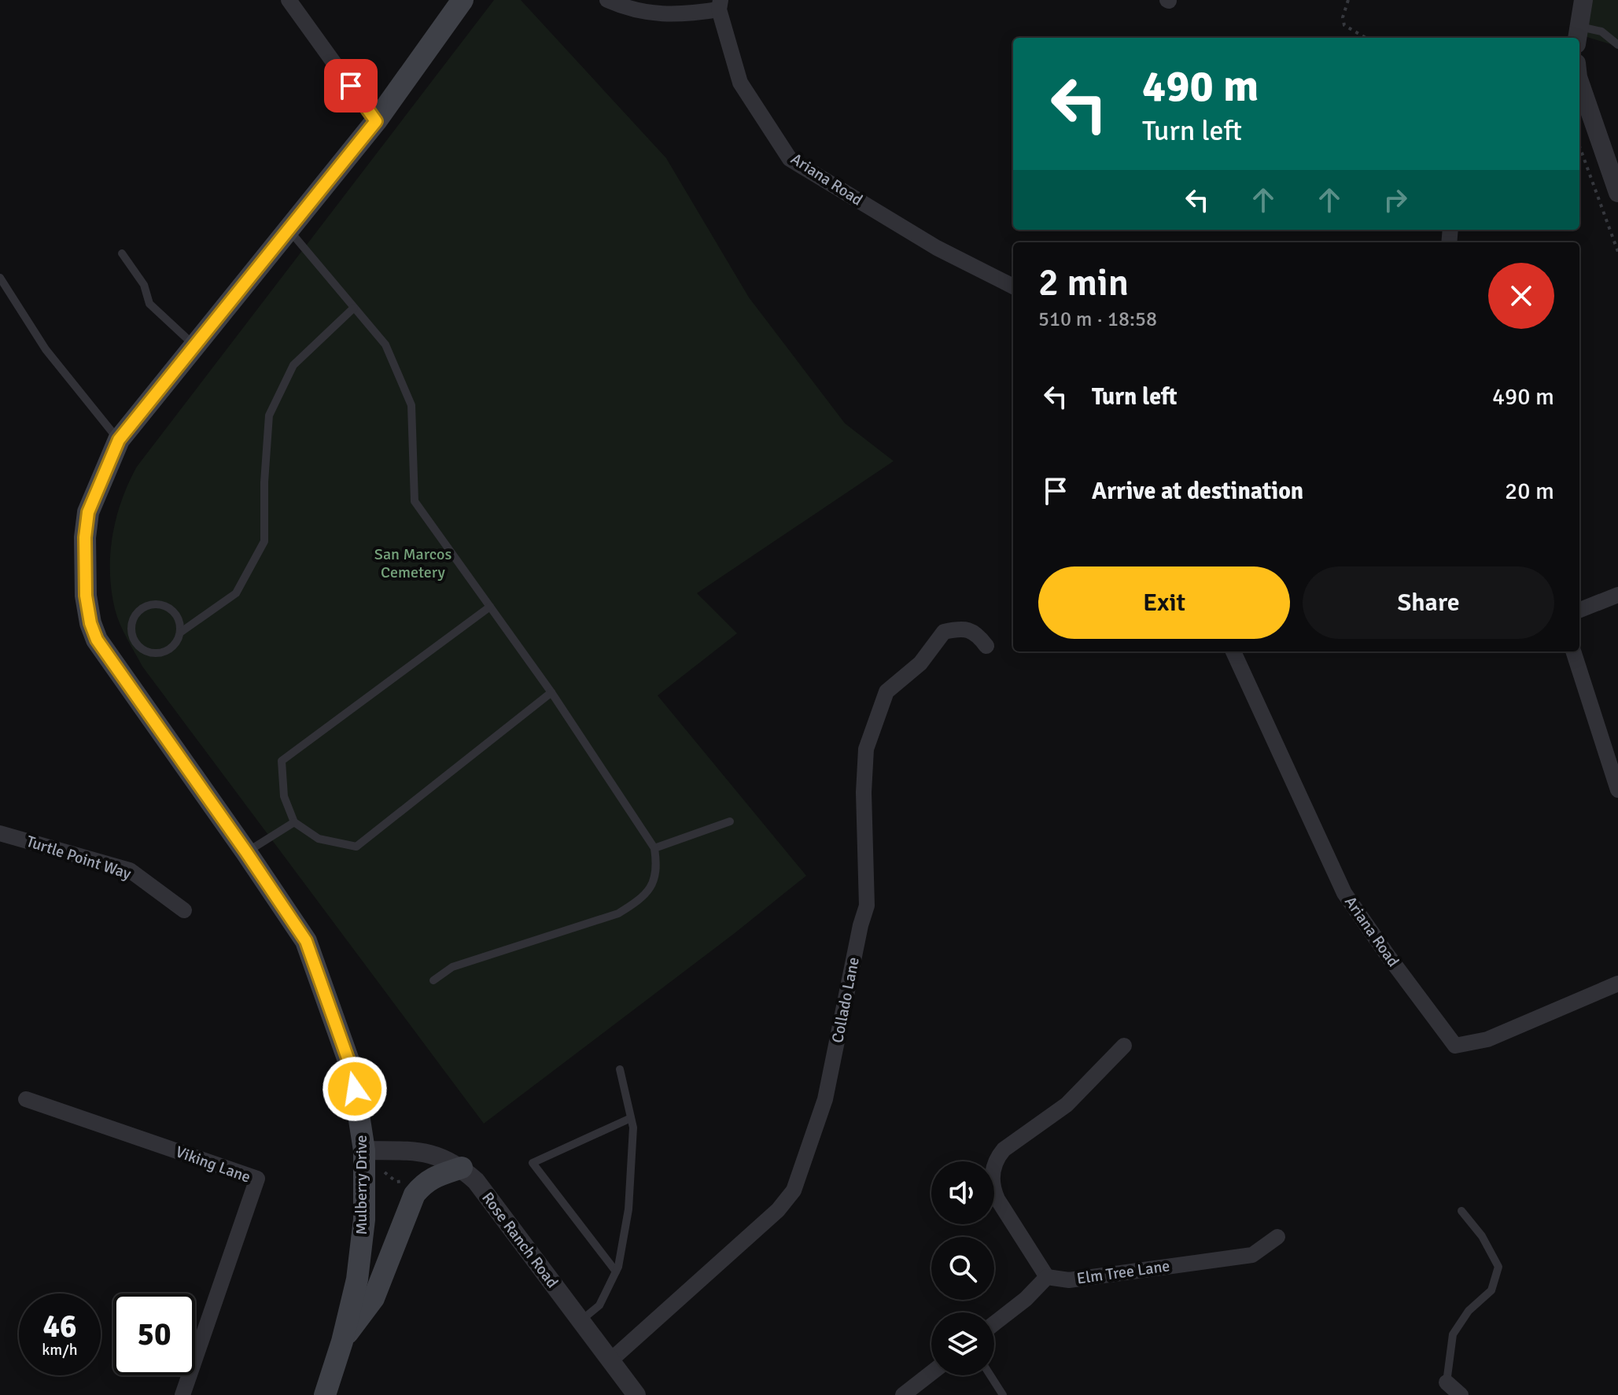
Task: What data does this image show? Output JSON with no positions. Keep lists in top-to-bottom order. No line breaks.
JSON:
{"streets":{"main road":["Mulberry Drive"],"street":["Ariana Road","Turtle Point Way","Collado Lane","Viking Lane","Rose Ranch Road","Elm Tree Lane"]},"crossings":[["Collado Lane","Rose Ranch Road"],["Mulberry Drive","Rose Ranch Road"]],"parks":["San Marcos Cemetery"],"page":{"turn":["490 m","Turn left"],"heading":["2 min","510 m · 18:58"],"list":[{"name":"Turn left","value":"490 m"},{"name":"Arrive at destination","value":"20 m"}],"buttons":["Exit","Share"],"speed":"46 km/h","limit":"50"}}
